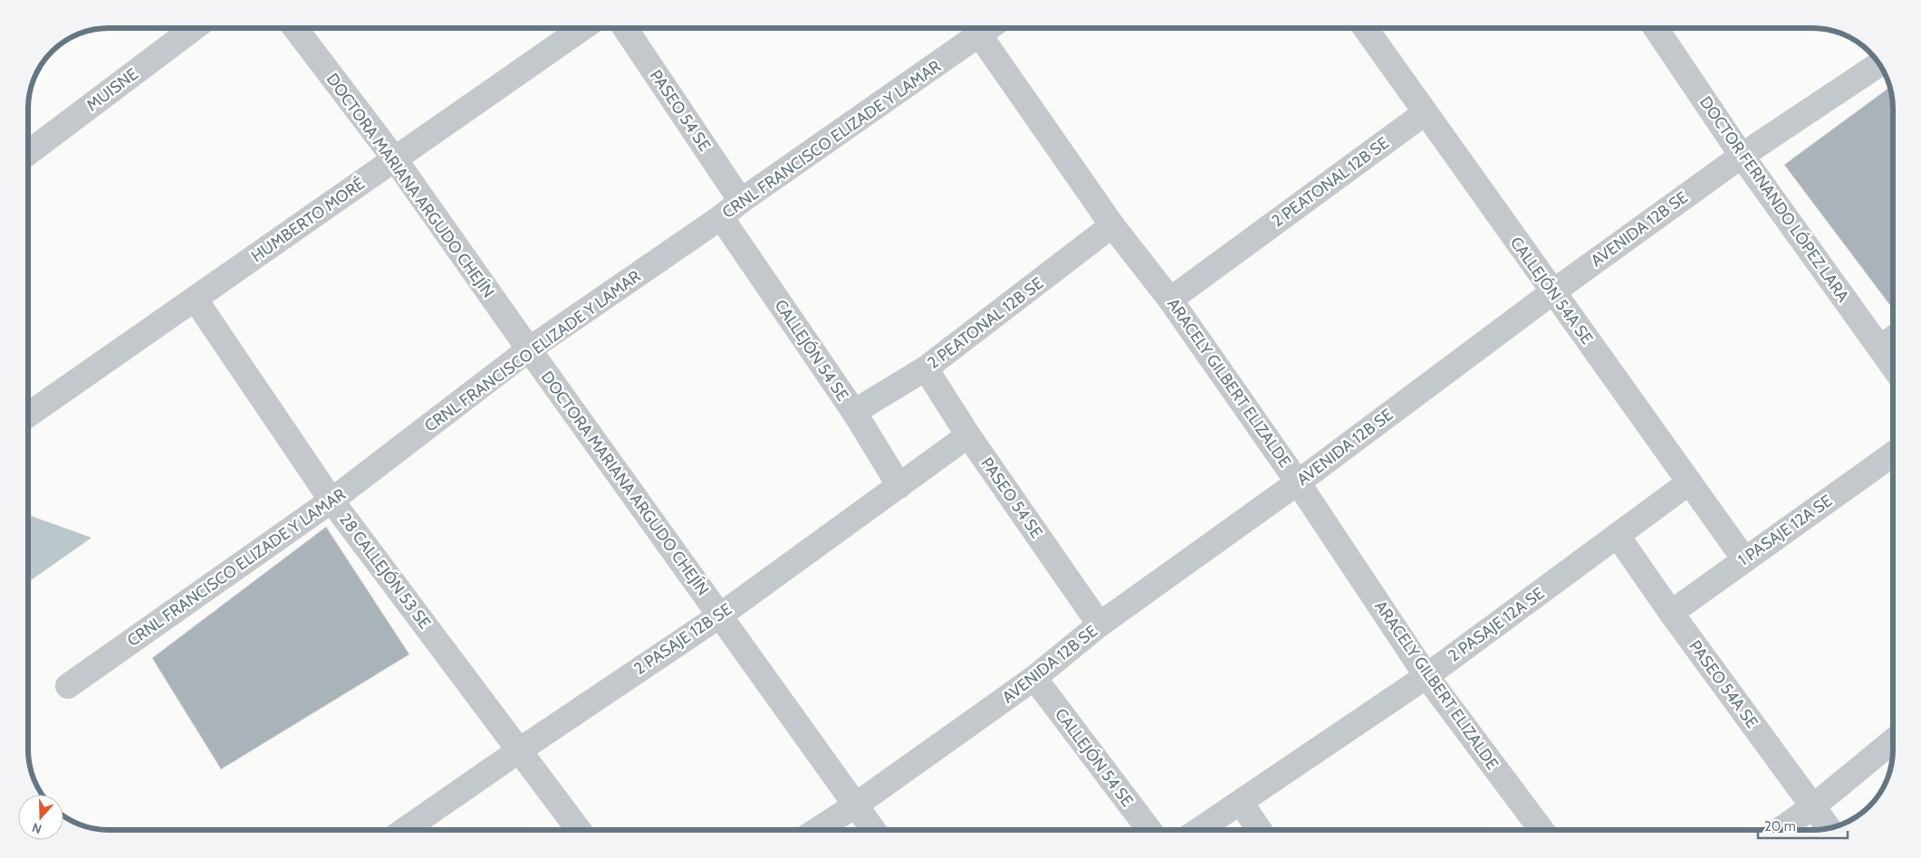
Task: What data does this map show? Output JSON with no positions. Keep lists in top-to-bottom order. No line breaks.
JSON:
{"streets":{"street":["MUISNE","PASEO 54 SE","CRNL FRANCISCO ELIZADE Y LAMAR","2 PEATONAL 12B SE","DOCTORA MARIANA ARGUDO CHEJÍN","DOCTOR FERNANDO LÓPEZ LARA","HUMBERTO MORÉ","AVENIDA 12B SE","CALLEJÓN 54A SE","CALLEJÓN 54 SE","ARACELY GILBERT ELIZALDE","1 PASAJE 12A SE","28 CALLEJÓN 53 SE","2 PASAJE 12A SE","2 PASAJE 12B SE","PASEO 54A SE"]},"crossings":[["PASEO 54 SE","CRNL FRANCISCO ELIZADE Y LAMAR"],["PASEO 54 SE","2 PEATONAL 12B SE"],["PASEO 54 SE","AVENIDA 12B SE"],["PASEO 54 SE","2 PASAJE 12B SE"],["CRNL FRANCISCO ELIZADE Y LAMAR","DOCTORA MARIANA ARGUDO CHEJÍN"],["CRNL FRANCISCO ELIZADE Y LAMAR","CALLEJÓN 54 SE"],["CRNL FRANCISCO ELIZADE Y LAMAR","ARACELY GILBERT ELIZALDE"],["CRNL FRANCISCO ELIZADE Y LAMAR","28 CALLEJÓN 53 SE"],["2 PEATONAL 12B SE","CALLEJÓN 54A SE"],["2 PEATONAL 12B SE","CALLEJÓN 54 SE"],["2 PEATONAL 12B SE","ARACELY GILBERT ELIZALDE"],["DOCTORA MARIANA ARGUDO CHEJÍN","HUMBERTO MORÉ"],["DOCTORA MARIANA ARGUDO CHEJÍN","AVENIDA 12B SE"],["DOCTORA MARIANA ARGUDO CHEJÍN","2 PASAJE 12B SE"],["DOCTOR FERNANDO LÓPEZ LARA","AVENIDA 12B SE"],["HUMBERTO MORÉ","28 CALLEJÓN 53 SE"],["AVENIDA 12B SE","CALLEJÓN 54A SE"],["AVENIDA 12B SE","CALLEJÓN 54 SE"],["AVENIDA 12B SE","ARACELY GILBERT ELIZALDE"],["CALLEJÓN 54A SE","1 PASAJE 12A SE"],["CALLEJÓN 54A SE","2 PASAJE 12A SE"],["CALLEJÓN 54 SE","2 PASAJE 12B SE"],["ARACELY GILBERT ELIZALDE","2 PASAJE 12A SE"],["1 PASAJE 12A SE","PASEO 54A SE"],["28 CALLEJÓN 53 SE","2 PASAJE 12B SE"],["2 PASAJE 12A SE","PASEO 54A SE"]],"scale_bar":"20 m","north":"bottom"}
